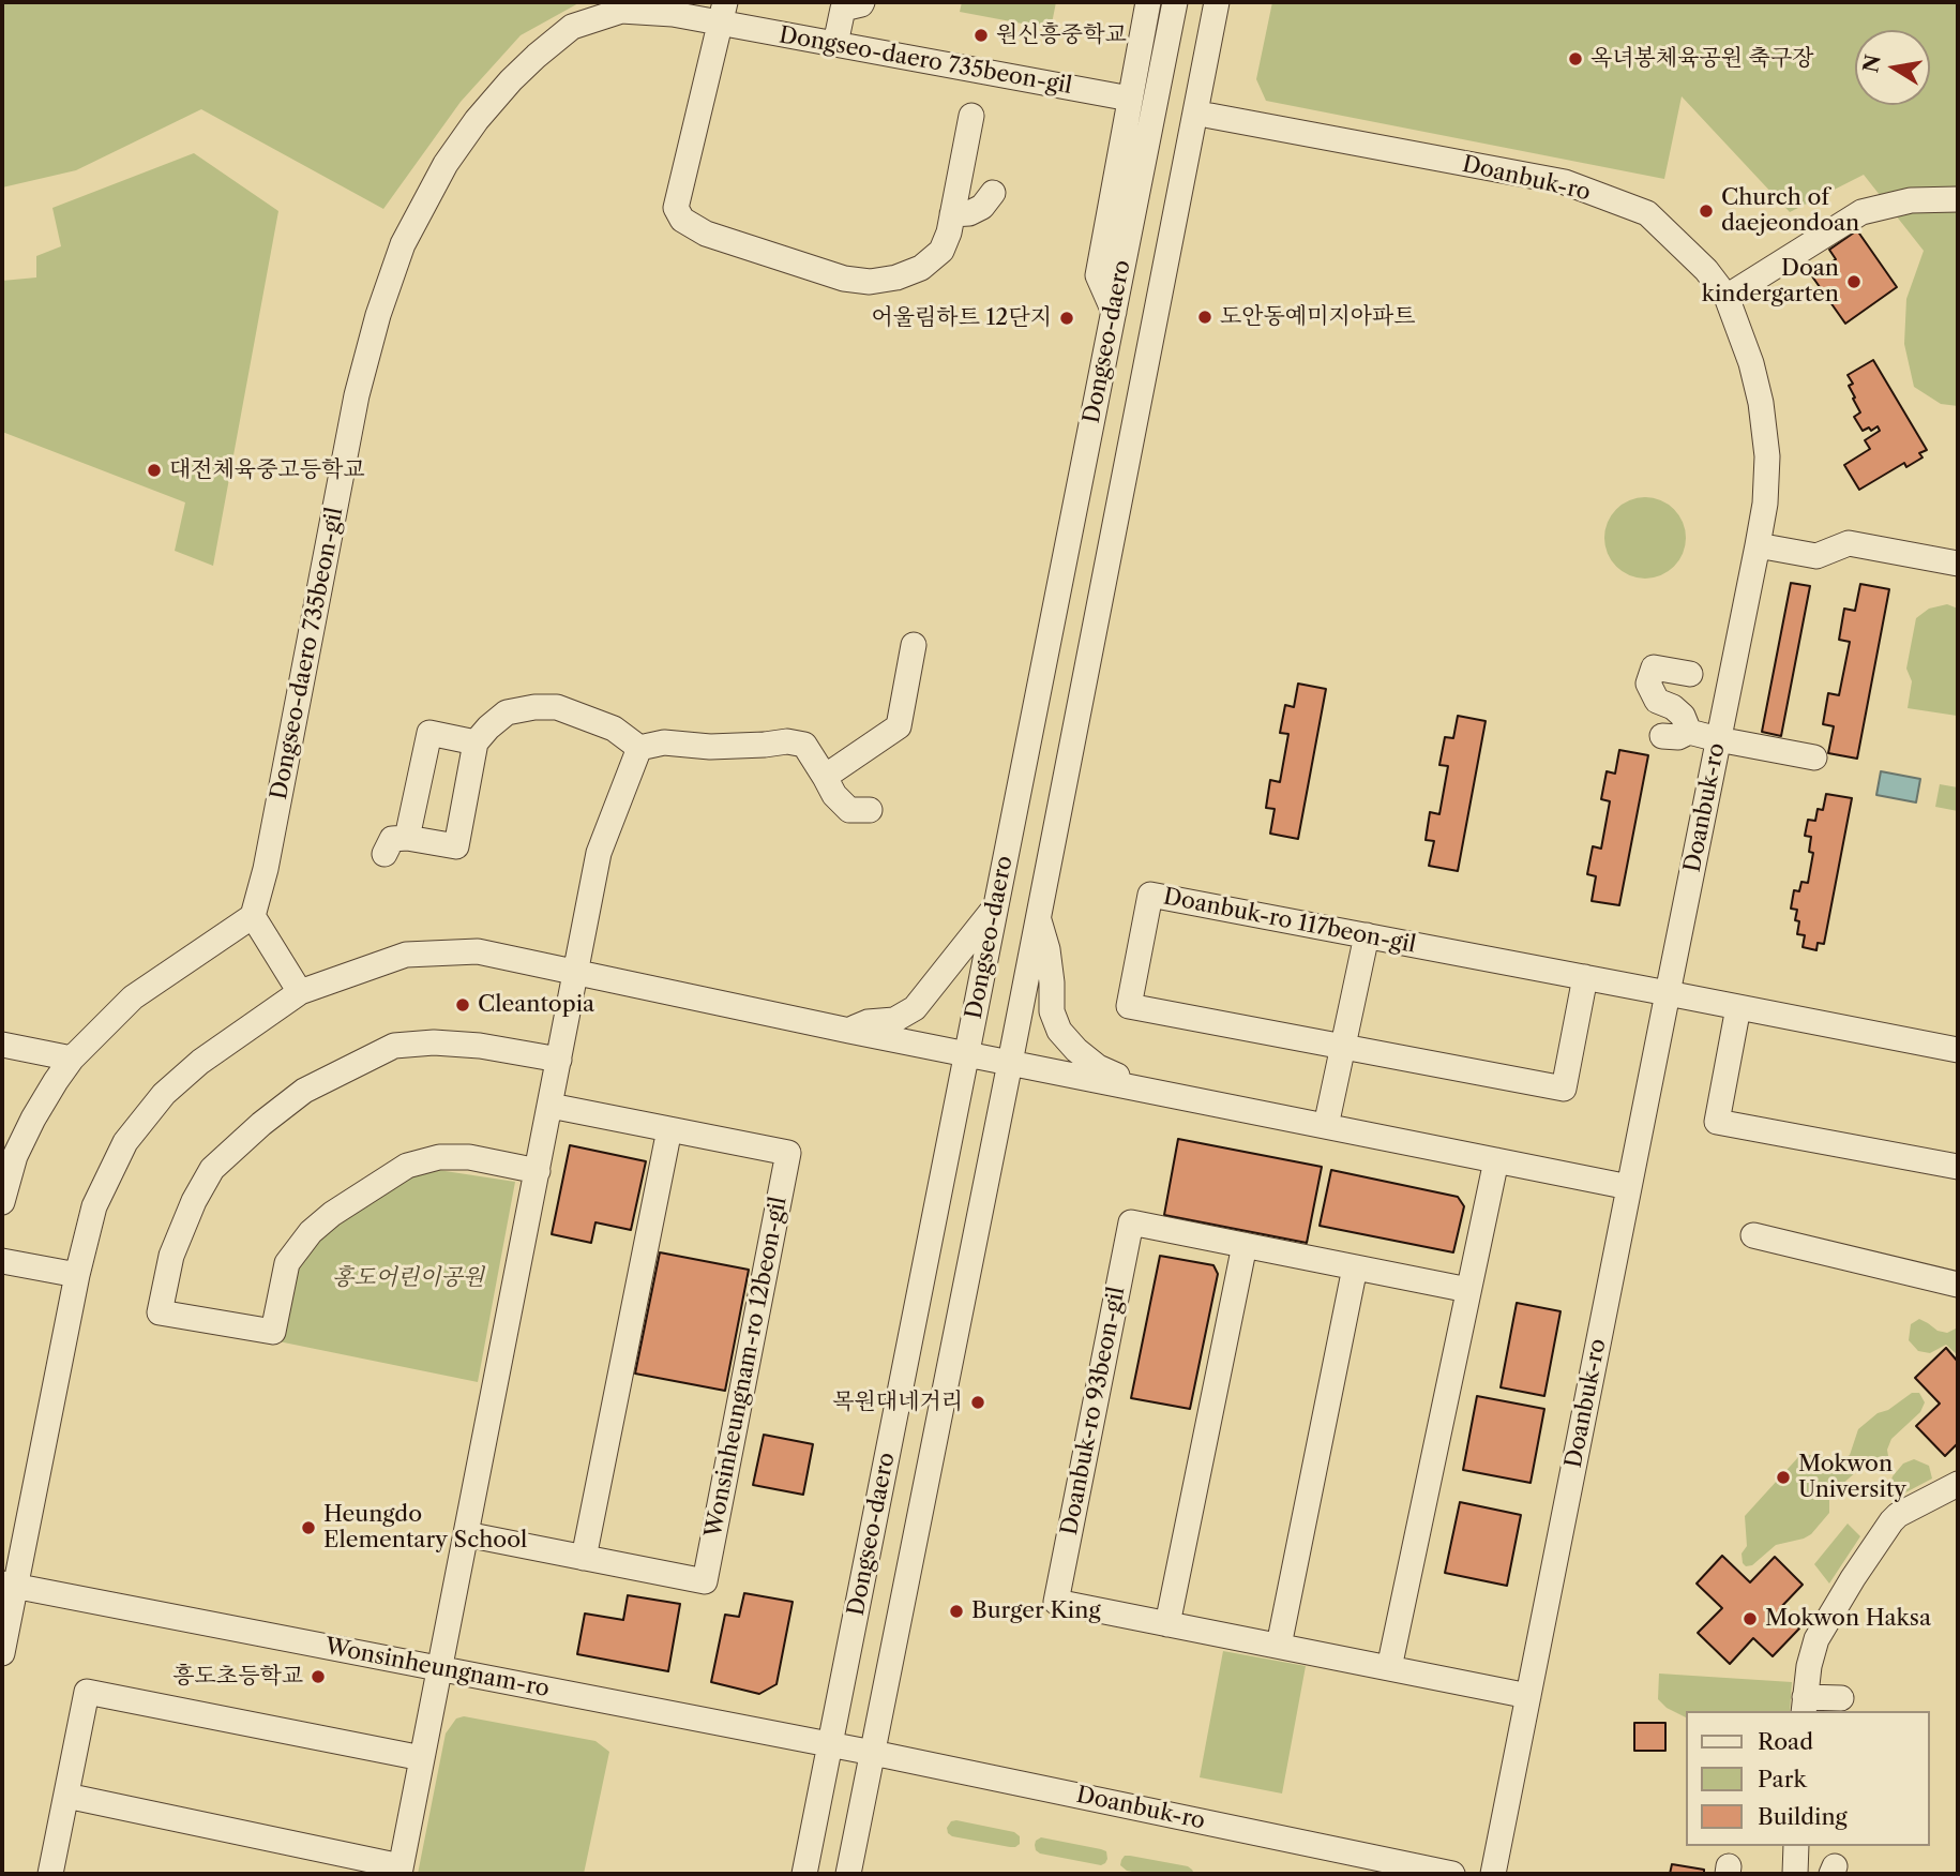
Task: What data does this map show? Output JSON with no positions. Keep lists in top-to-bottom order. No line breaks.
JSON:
{"streets":{"street":["Dongseo-daero 735beon-gil","Doanbuk-ro","Dongseo-daero","Doanbuk-ro 117beon-gil","Wonsinheungnam-ro 12beon-gil","Doanbuk-ro 93beon-gil","Wonsinheungnam-ro"]},"crossings":[["Doanbuk-ro","Dongseo-daero"],["Doanbuk-ro","Doanbuk-ro 117beon-gil"],["Doanbuk-ro","Doanbuk-ro 93beon-gil"],["Doanbuk-ro","Wonsinheungnam-ro"],["Dongseo-daero","Wonsinheungnam-ro"]],"parks":["홍도어린이공원"],"places":["원신흥중학교","옥녀봉체육공원 축구장","Church of daejeondoan","Doan kindergarten","도안동예미지아파트","어울림하트 12단지","대전체육중고등학교","Cleantopia","목원대네거리","Mokwon University","Heungdo Elementary School","Burger King","Mokwon Haksa","흥도초등학교"],"legend":["Road","Park","Building"],"north":"left"}
